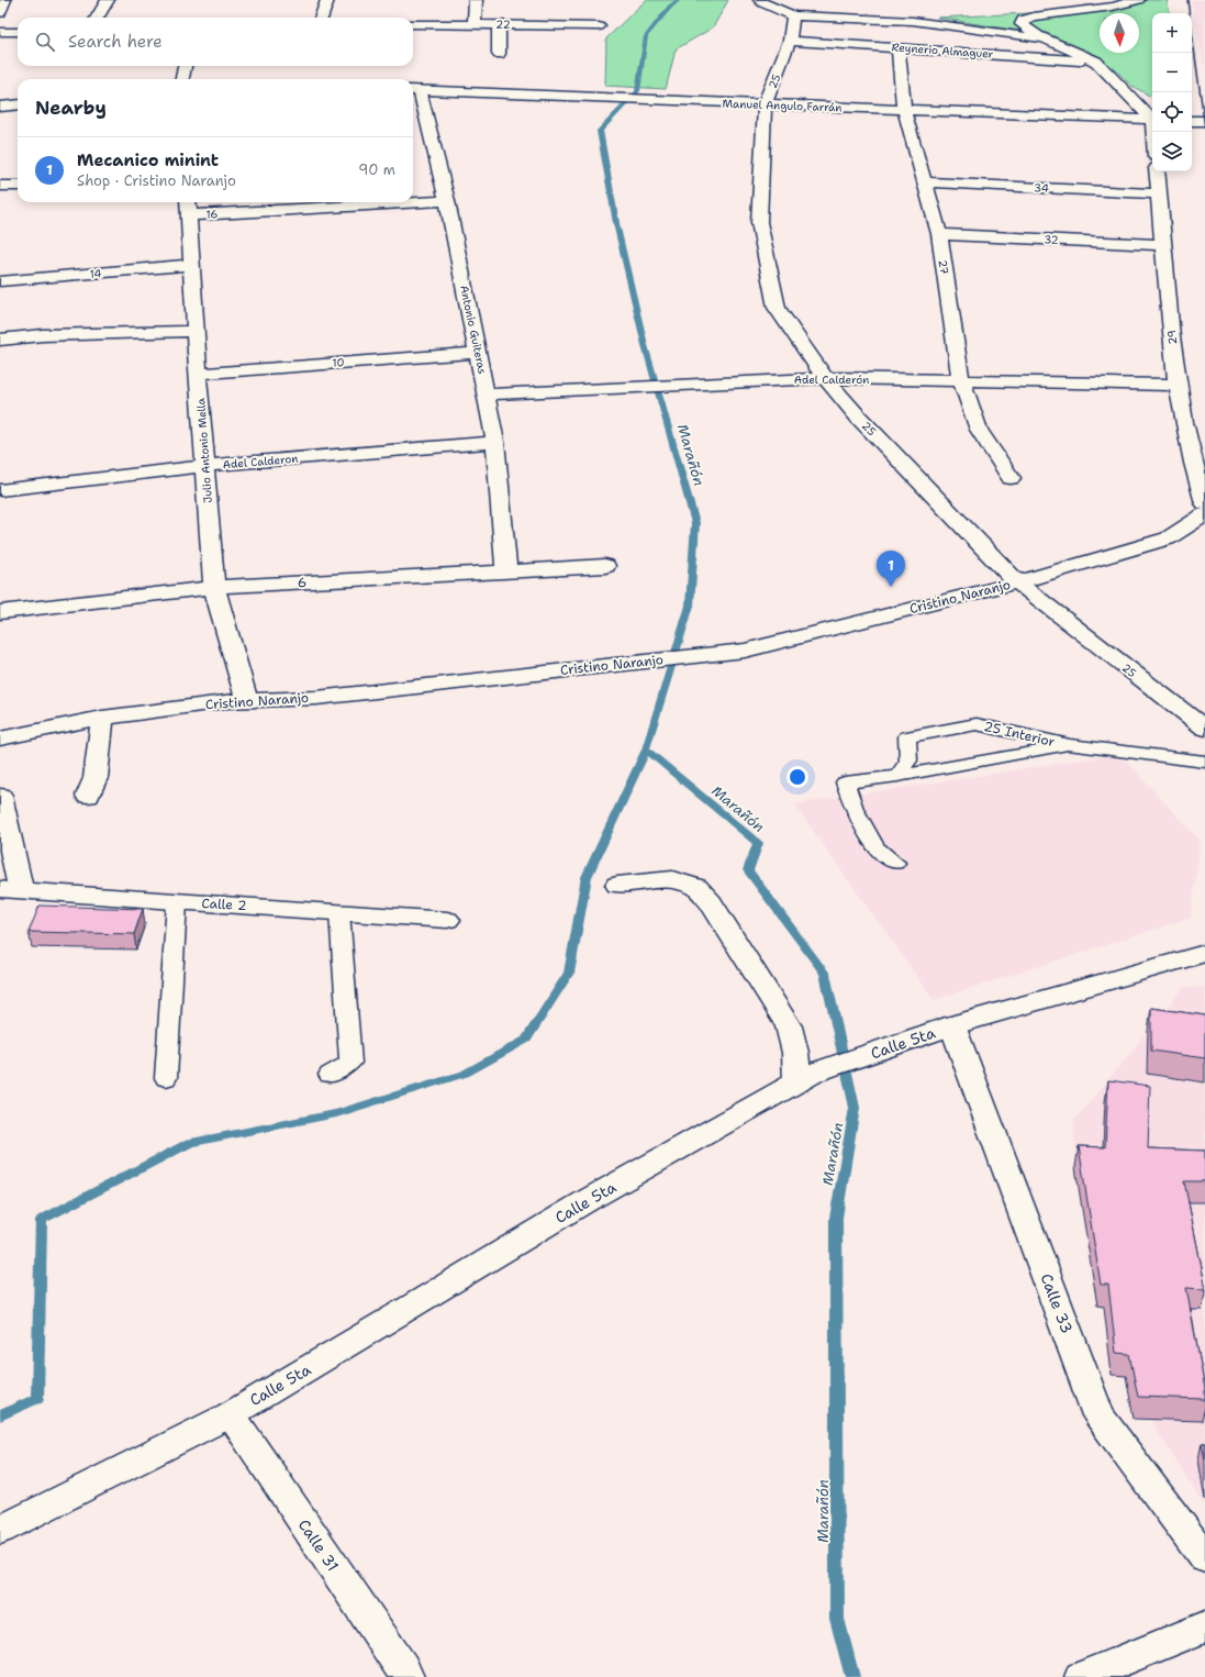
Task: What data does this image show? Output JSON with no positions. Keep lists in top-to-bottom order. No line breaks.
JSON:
{"streets":{"street":["22","Reynerio Almaguer","25","Manuel Angulo Farrán","34","16","32","27","14","Antonio Guiteras","29","10","Adel Calderón","Julio Antonio Mella","Adel Calderon","6","Cristino Naranjo","Calle 2","Calle 5ta","Calle 33","Calle 31"],"lane":["25 Interior"]},"crossings":[["Reynerio Almaguer","25"],["Reynerio Almaguer","27"],["25","Manuel Angulo Farrán"],["25","Adel Calderón"],["25","Cristino Naranjo"],["Manuel Angulo Farrán","27"],["Manuel Angulo Farrán","Antonio Guiteras"],["34","27"],["34","29"],["16","Antonio Guiteras"],["16","Julio Antonio Mella"],["32","27"],["32","29"],["27","Adel Calderón"],["14","Julio Antonio Mella"],["Antonio Guiteras","10"],["Antonio Guiteras","Adel Calderón"],["Antonio Guiteras","Adel Calderon"],["Antonio Guiteras","6"],["29","Adel Calderón"],["10","Julio Antonio Mella"],["Julio Antonio Mella","Adel Calderon"],["Julio Antonio Mella","6"],["Julio Antonio Mella","Cristino Naranjo"],["Calle 5ta","Calle 33"],["Calle 5ta","Calle 31"]],"water":["Marañón"],"north":"bottom","page":{"map_buttons":["+","−"],"search":"Search here","heading":"Nearby","list":[{"mark":"1","name":"Mecanico minint","note":"Shop · Cristino Naranjo","value":"90 m"}],"pins":"1"}}
